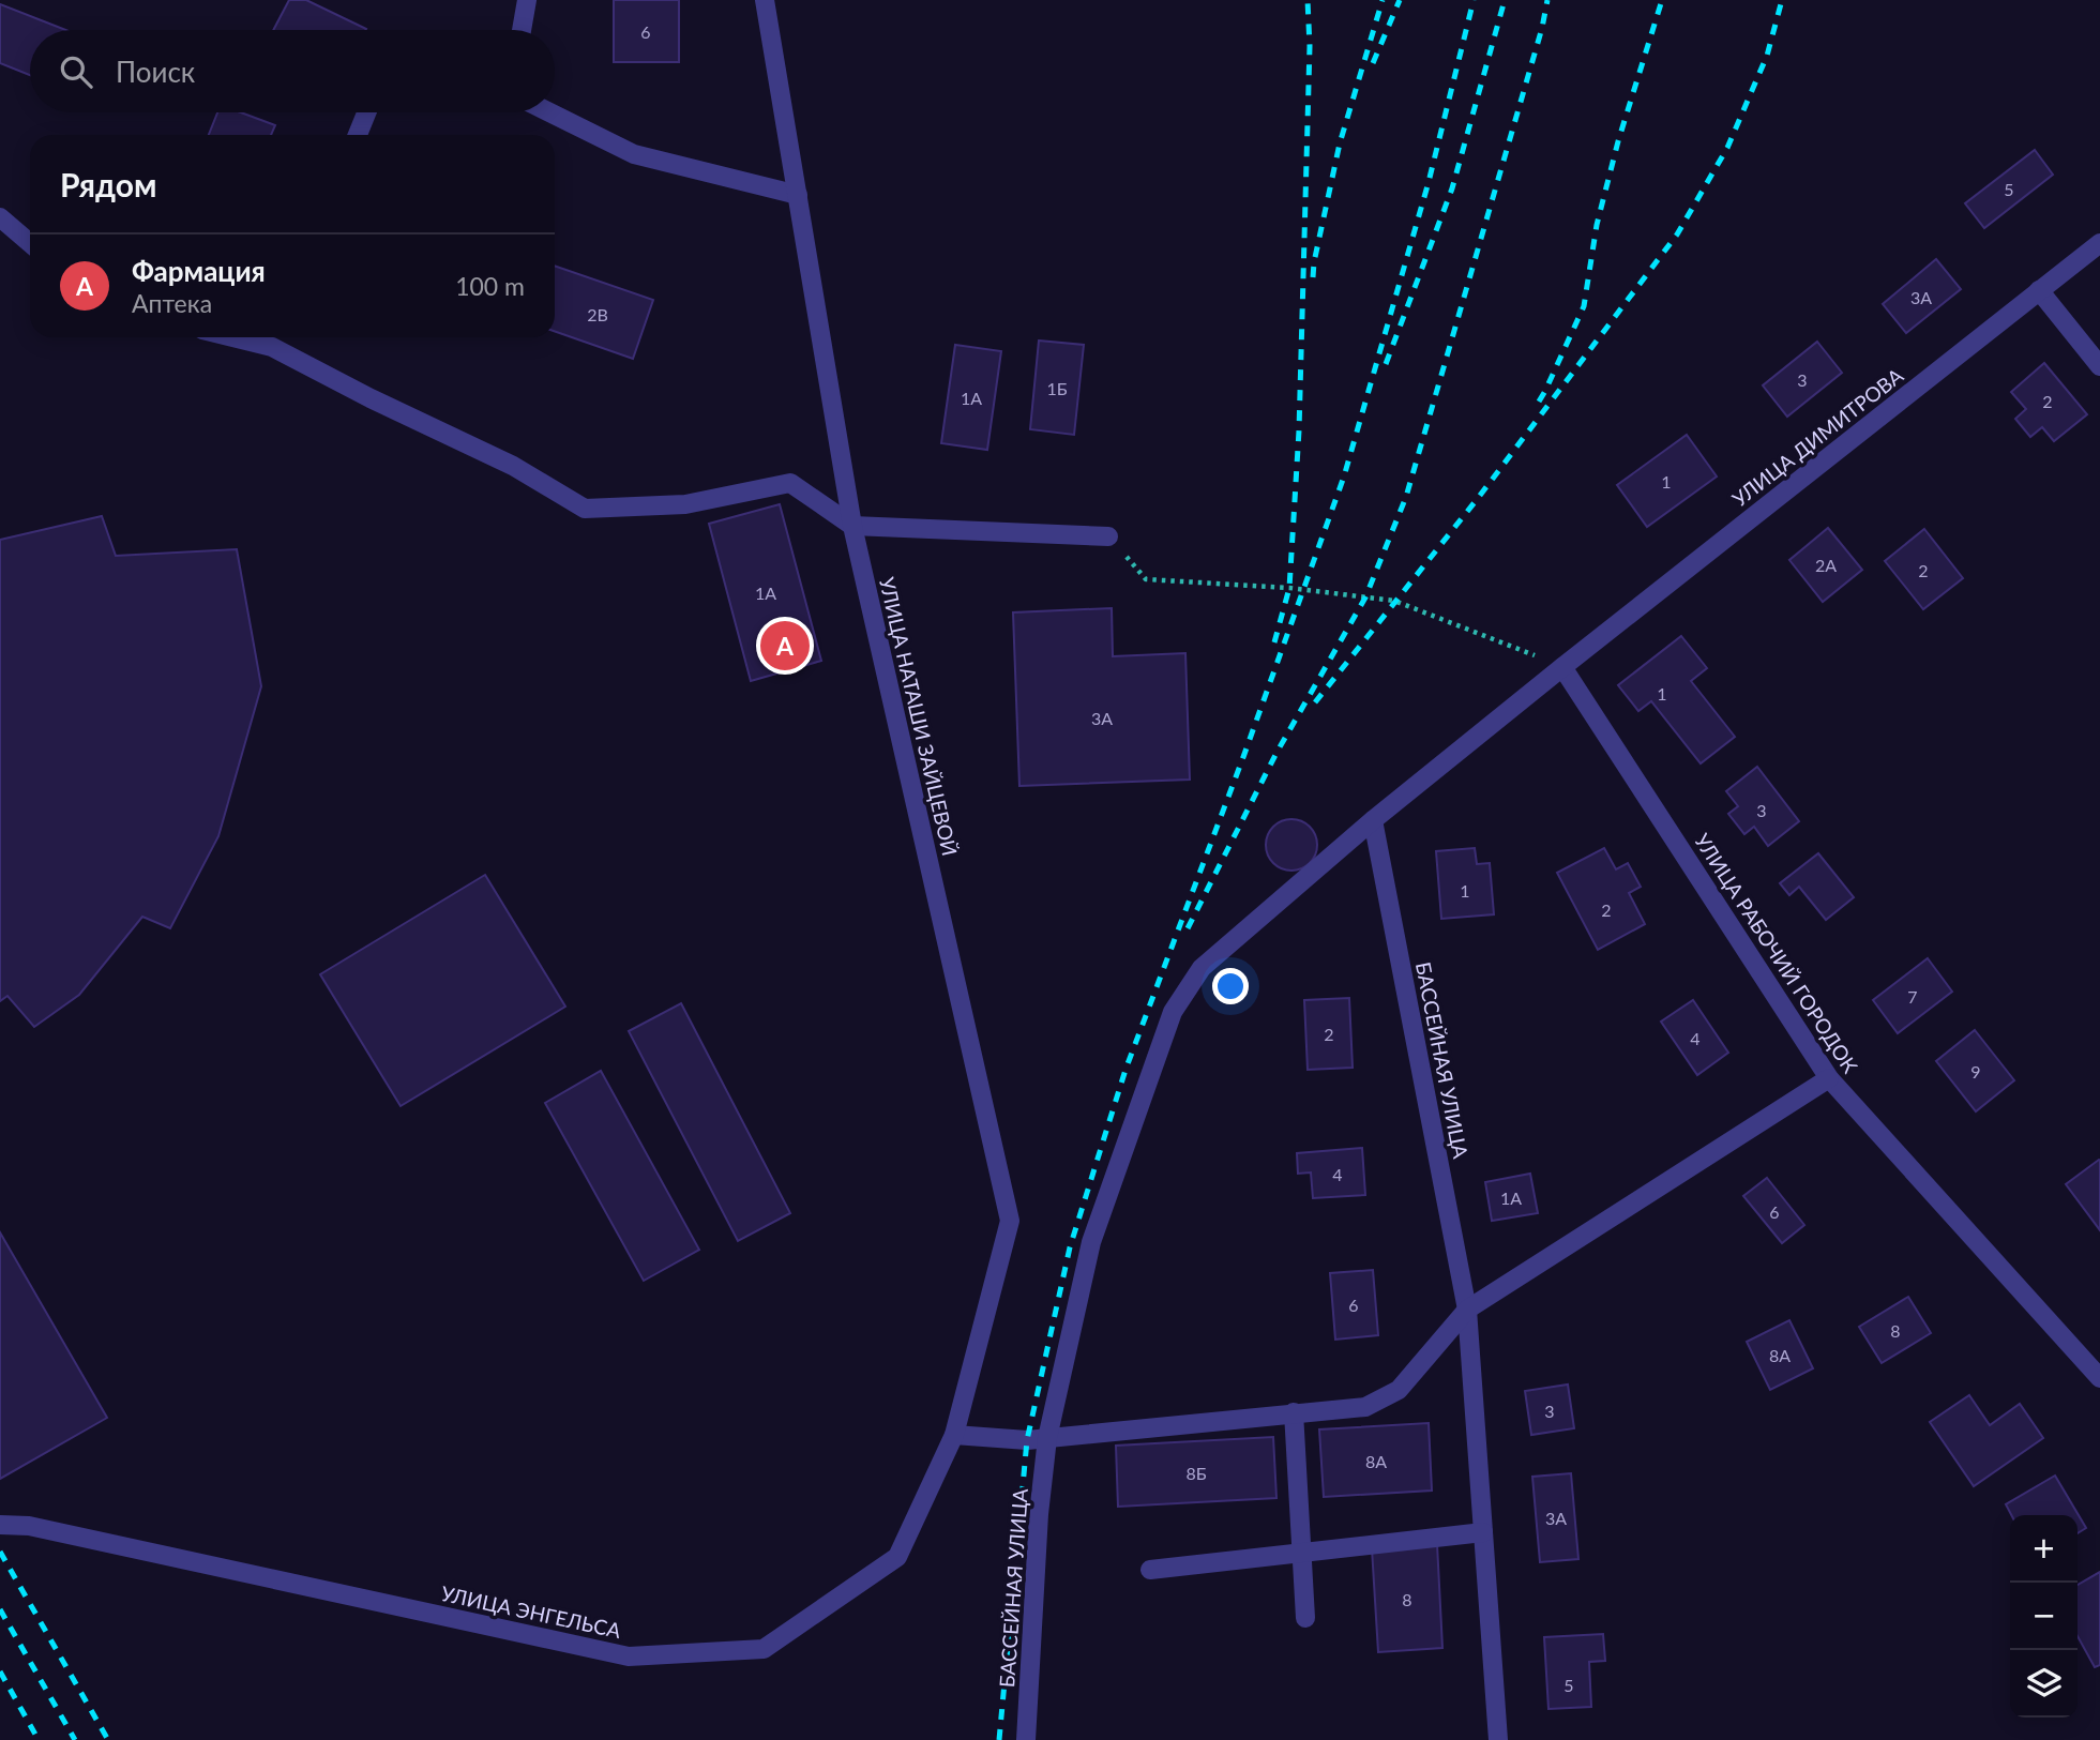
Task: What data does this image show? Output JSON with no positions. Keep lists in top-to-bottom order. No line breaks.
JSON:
{"streets":{"street":["УЛИЦА ДИМИТРОВА","УЛИЦА НАТАШИ ЗАЙЦЕВОЙ","УЛИЦА РАБОЧИЙ ГОРОДОК","БАССЕЙНАЯ УЛИЦА","УЛИЦА ЭНГЕЛЬСА"]},"crossings":[["УЛИЦА ДИМИТРОВА","УЛИЦА РАБОЧИЙ ГОРОДОК"],["УЛИЦА ДИМИТРОВА","БАССЕЙНАЯ УЛИЦА"],["УЛИЦА НАТАШИ ЗАЙЦЕВОЙ","УЛИЦА ЭНГЕЛЬСА"]],"house_numbers":["6","5","3А","2В","3","1Б","1А","2","1","2А","2","1А","1","3А","3","1","2","7","2","4","9","4","1А","6","6","8","8А","3","8А","8Б","3А","8","5"],"page":{"search":"Поиск","heading":"Рядом","list":[{"mark":"A","name":"Фармация","note":"Аптека","value":"100 m"}],"pins":"A","map_buttons":["+","−"]}}
